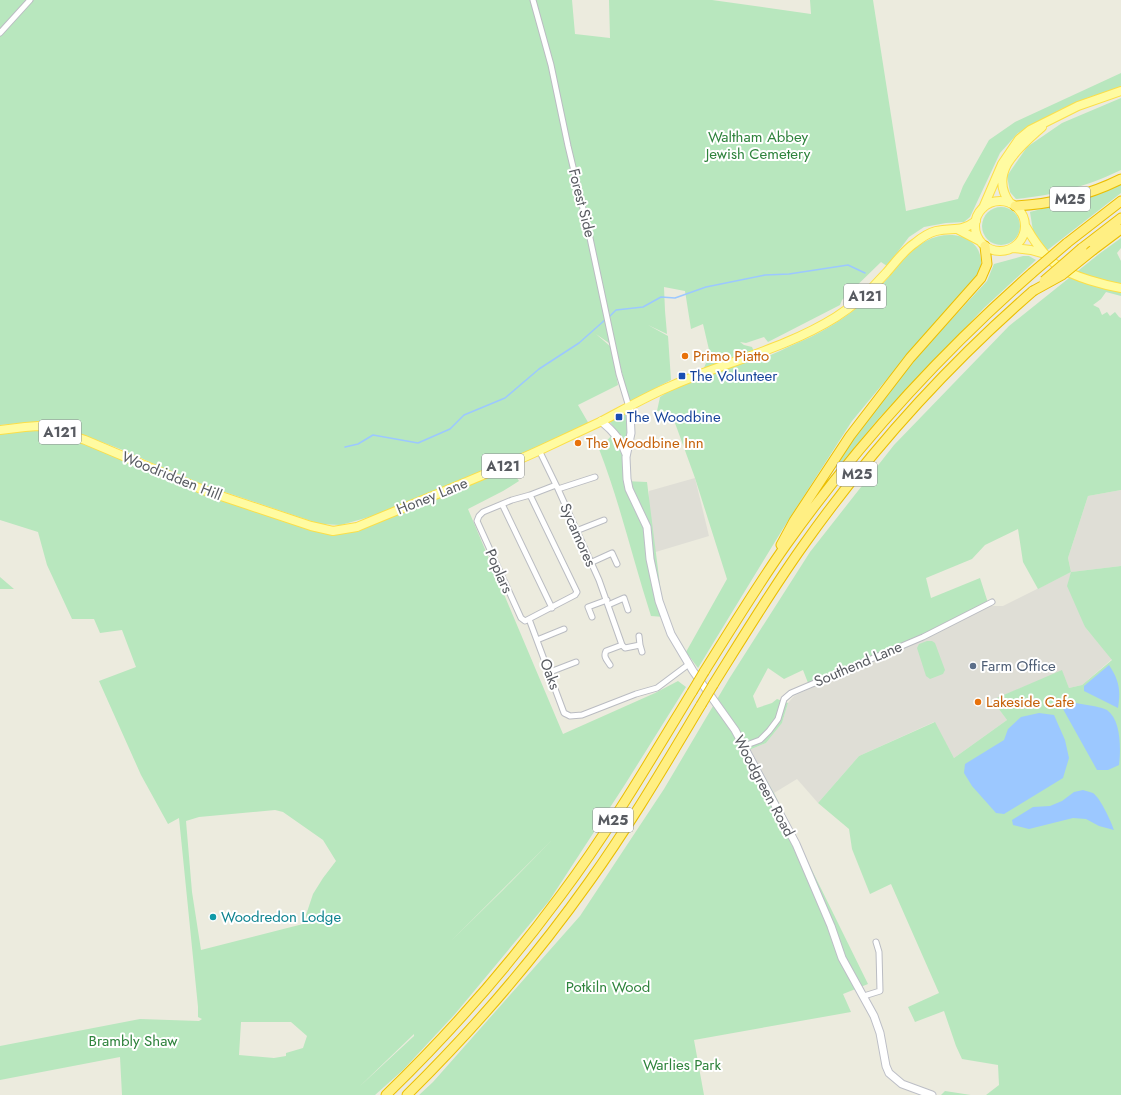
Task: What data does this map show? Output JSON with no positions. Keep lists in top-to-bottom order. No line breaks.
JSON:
{"streets":{"highway":["M25"],"main road":["A121","Woodridden Hill","Honey Lane"],"street":["Forest Side","Sycamores","Poplars","Southend Lane","Oaks","Woodgreen Road"]},"crossings":[["M25","Honey Lane"],["Forest Side","Honey Lane"],["Forest Side","Woodgreen Road"],["Woodridden Hill","Honey Lane"],["Honey Lane","Sycamores"],["Honey Lane","Woodgreen Road"],["Poplars","Oaks"],["Southend Lane","Woodgreen Road"],["Oaks","Woodgreen Road"]],"parks":["Waltham Abbey Jewish Cemetery","Potkiln Wood","Brambly Shaw","Warlies Park"],"places":{"other":["Primo Piatto","The Woodbine Inn","Farm Office","Lakeside Cafe","Woodredon Lodge"],"transit":["The Volunteer","The Woodbine"]}}
